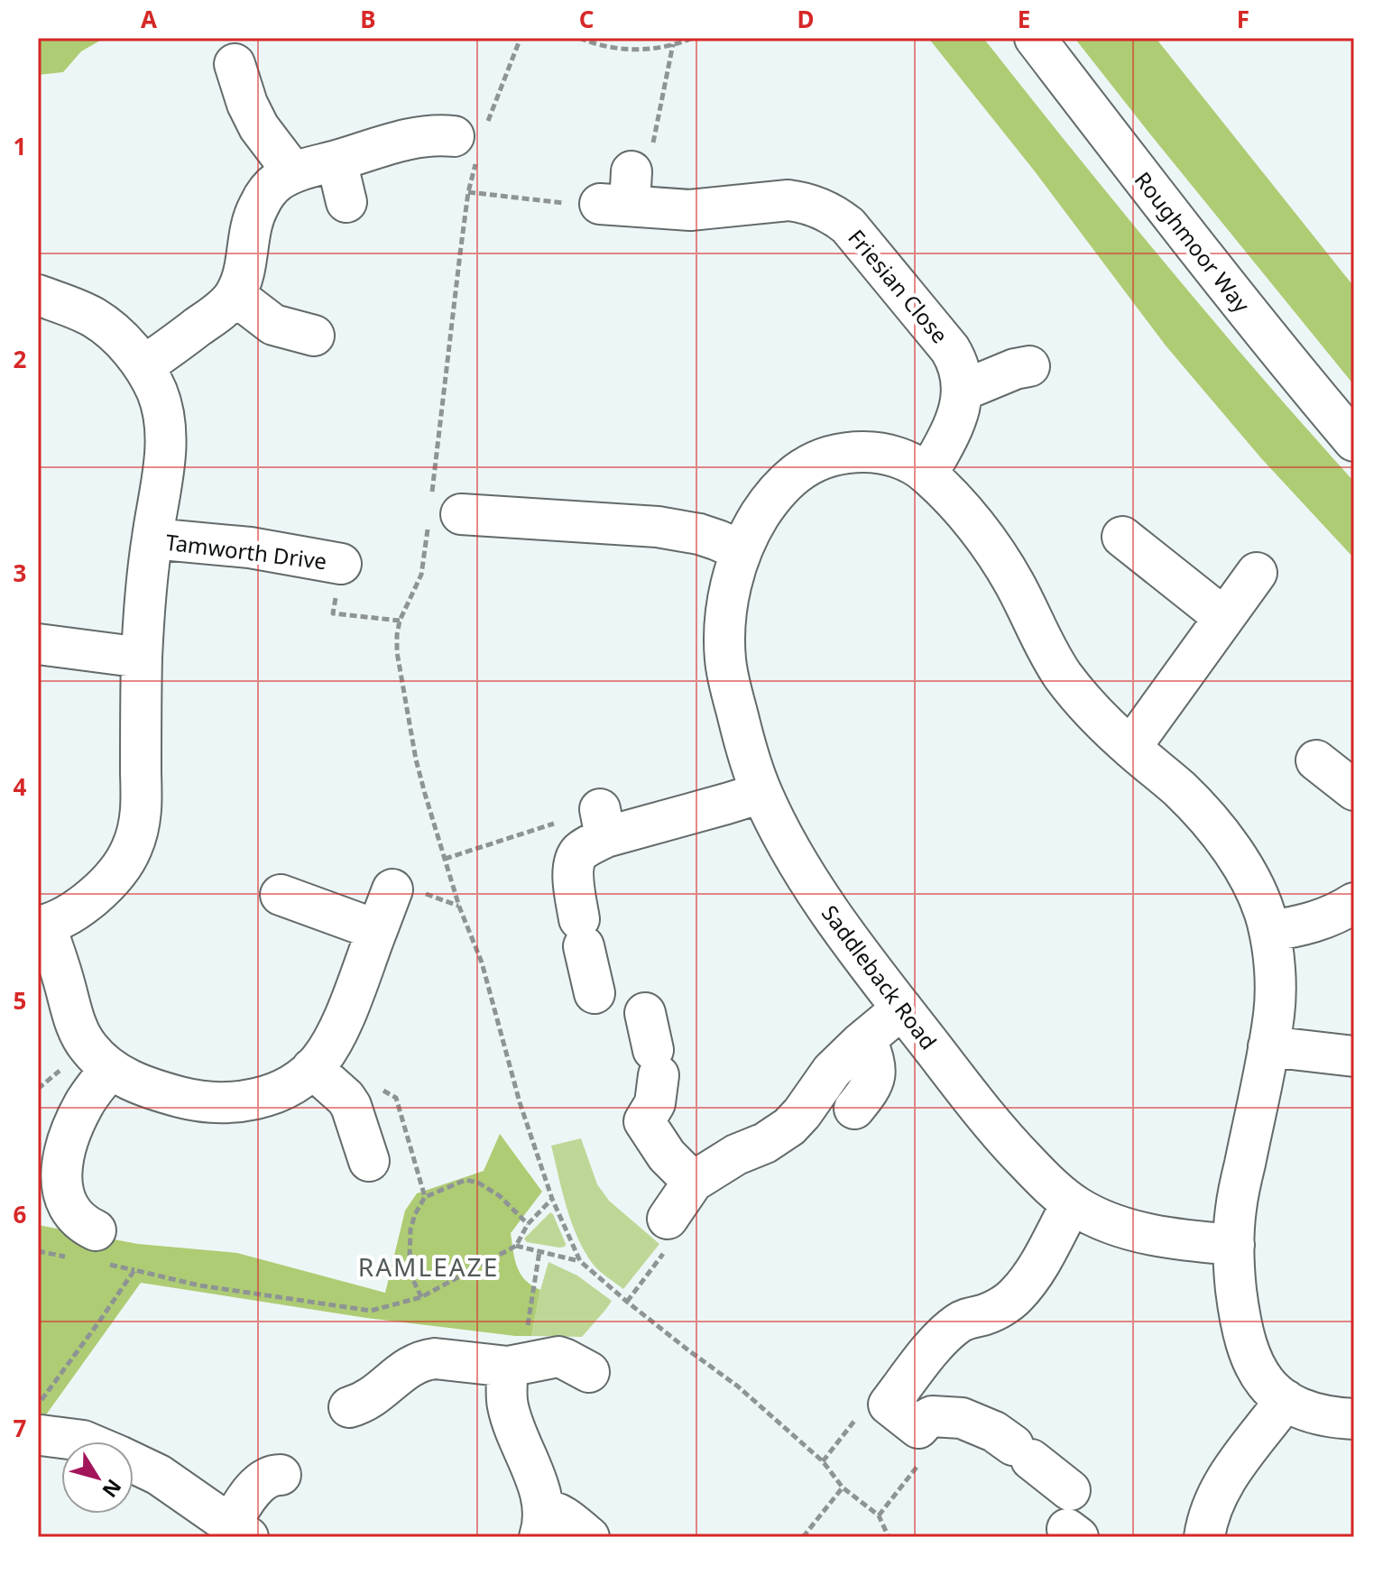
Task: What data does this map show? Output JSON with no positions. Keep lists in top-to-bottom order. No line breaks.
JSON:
{"streets":{"street":["Roughmoor Way","Friesian Close","Tamworth Drive","Saddleback Road"]},"crossings":[["Friesian Close","Saddleback Road"]],"districts":["RAMLEAZE"],"north":"bottom right","grid":{"columns":["A","B","C","D","E","F"],"rows":["1","2","3","4","5","6","7"]}}
